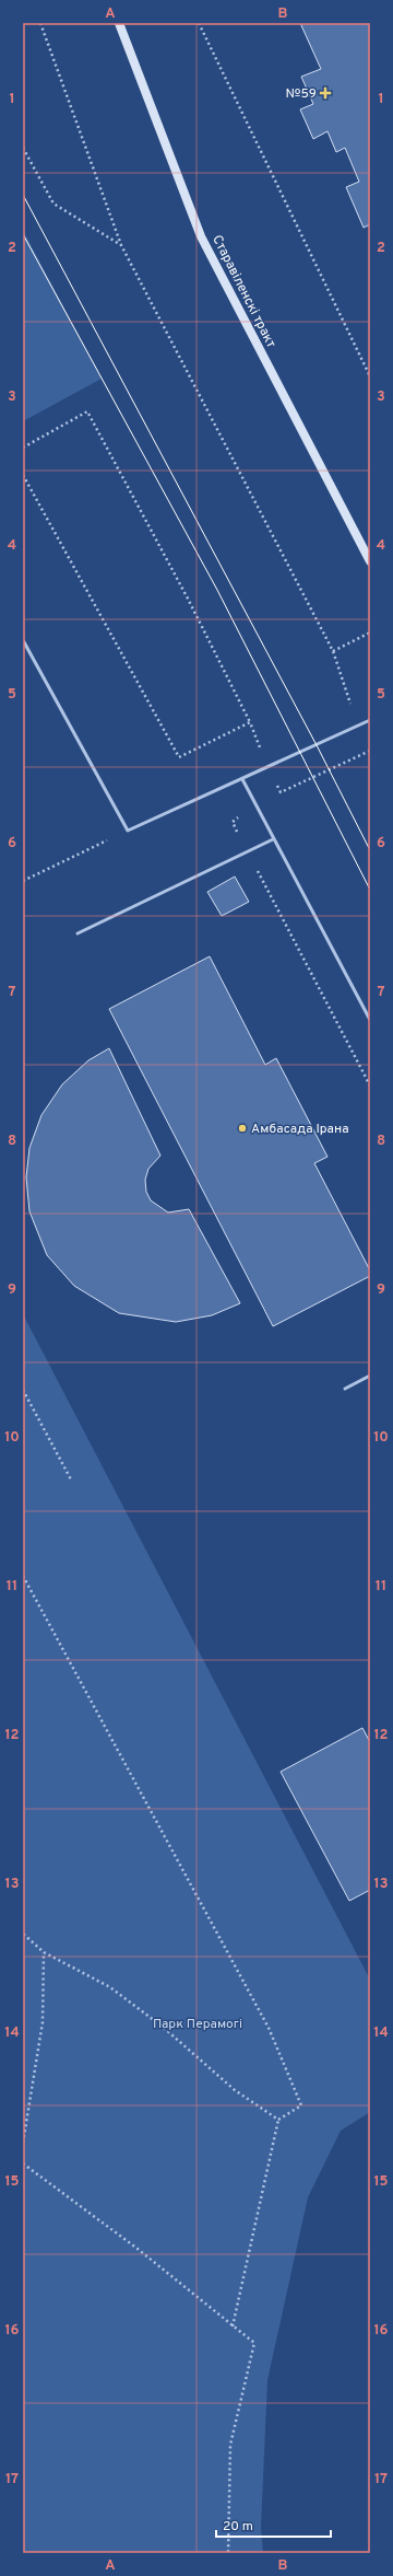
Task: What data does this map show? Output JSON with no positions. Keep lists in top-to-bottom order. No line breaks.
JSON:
{"streets":{"main road":["Старавіленскі тракт"]},"parks":["Парк Перамогі"],"places":{"health":["№59"],"other":["Амбасада Ірана"]},"scale_bar":"20 m","grid":{"columns":["A","B"],"rows":["1","2","3","4","5","6","7","8","9","10","11","12","13","14","15","16","17"]}}
